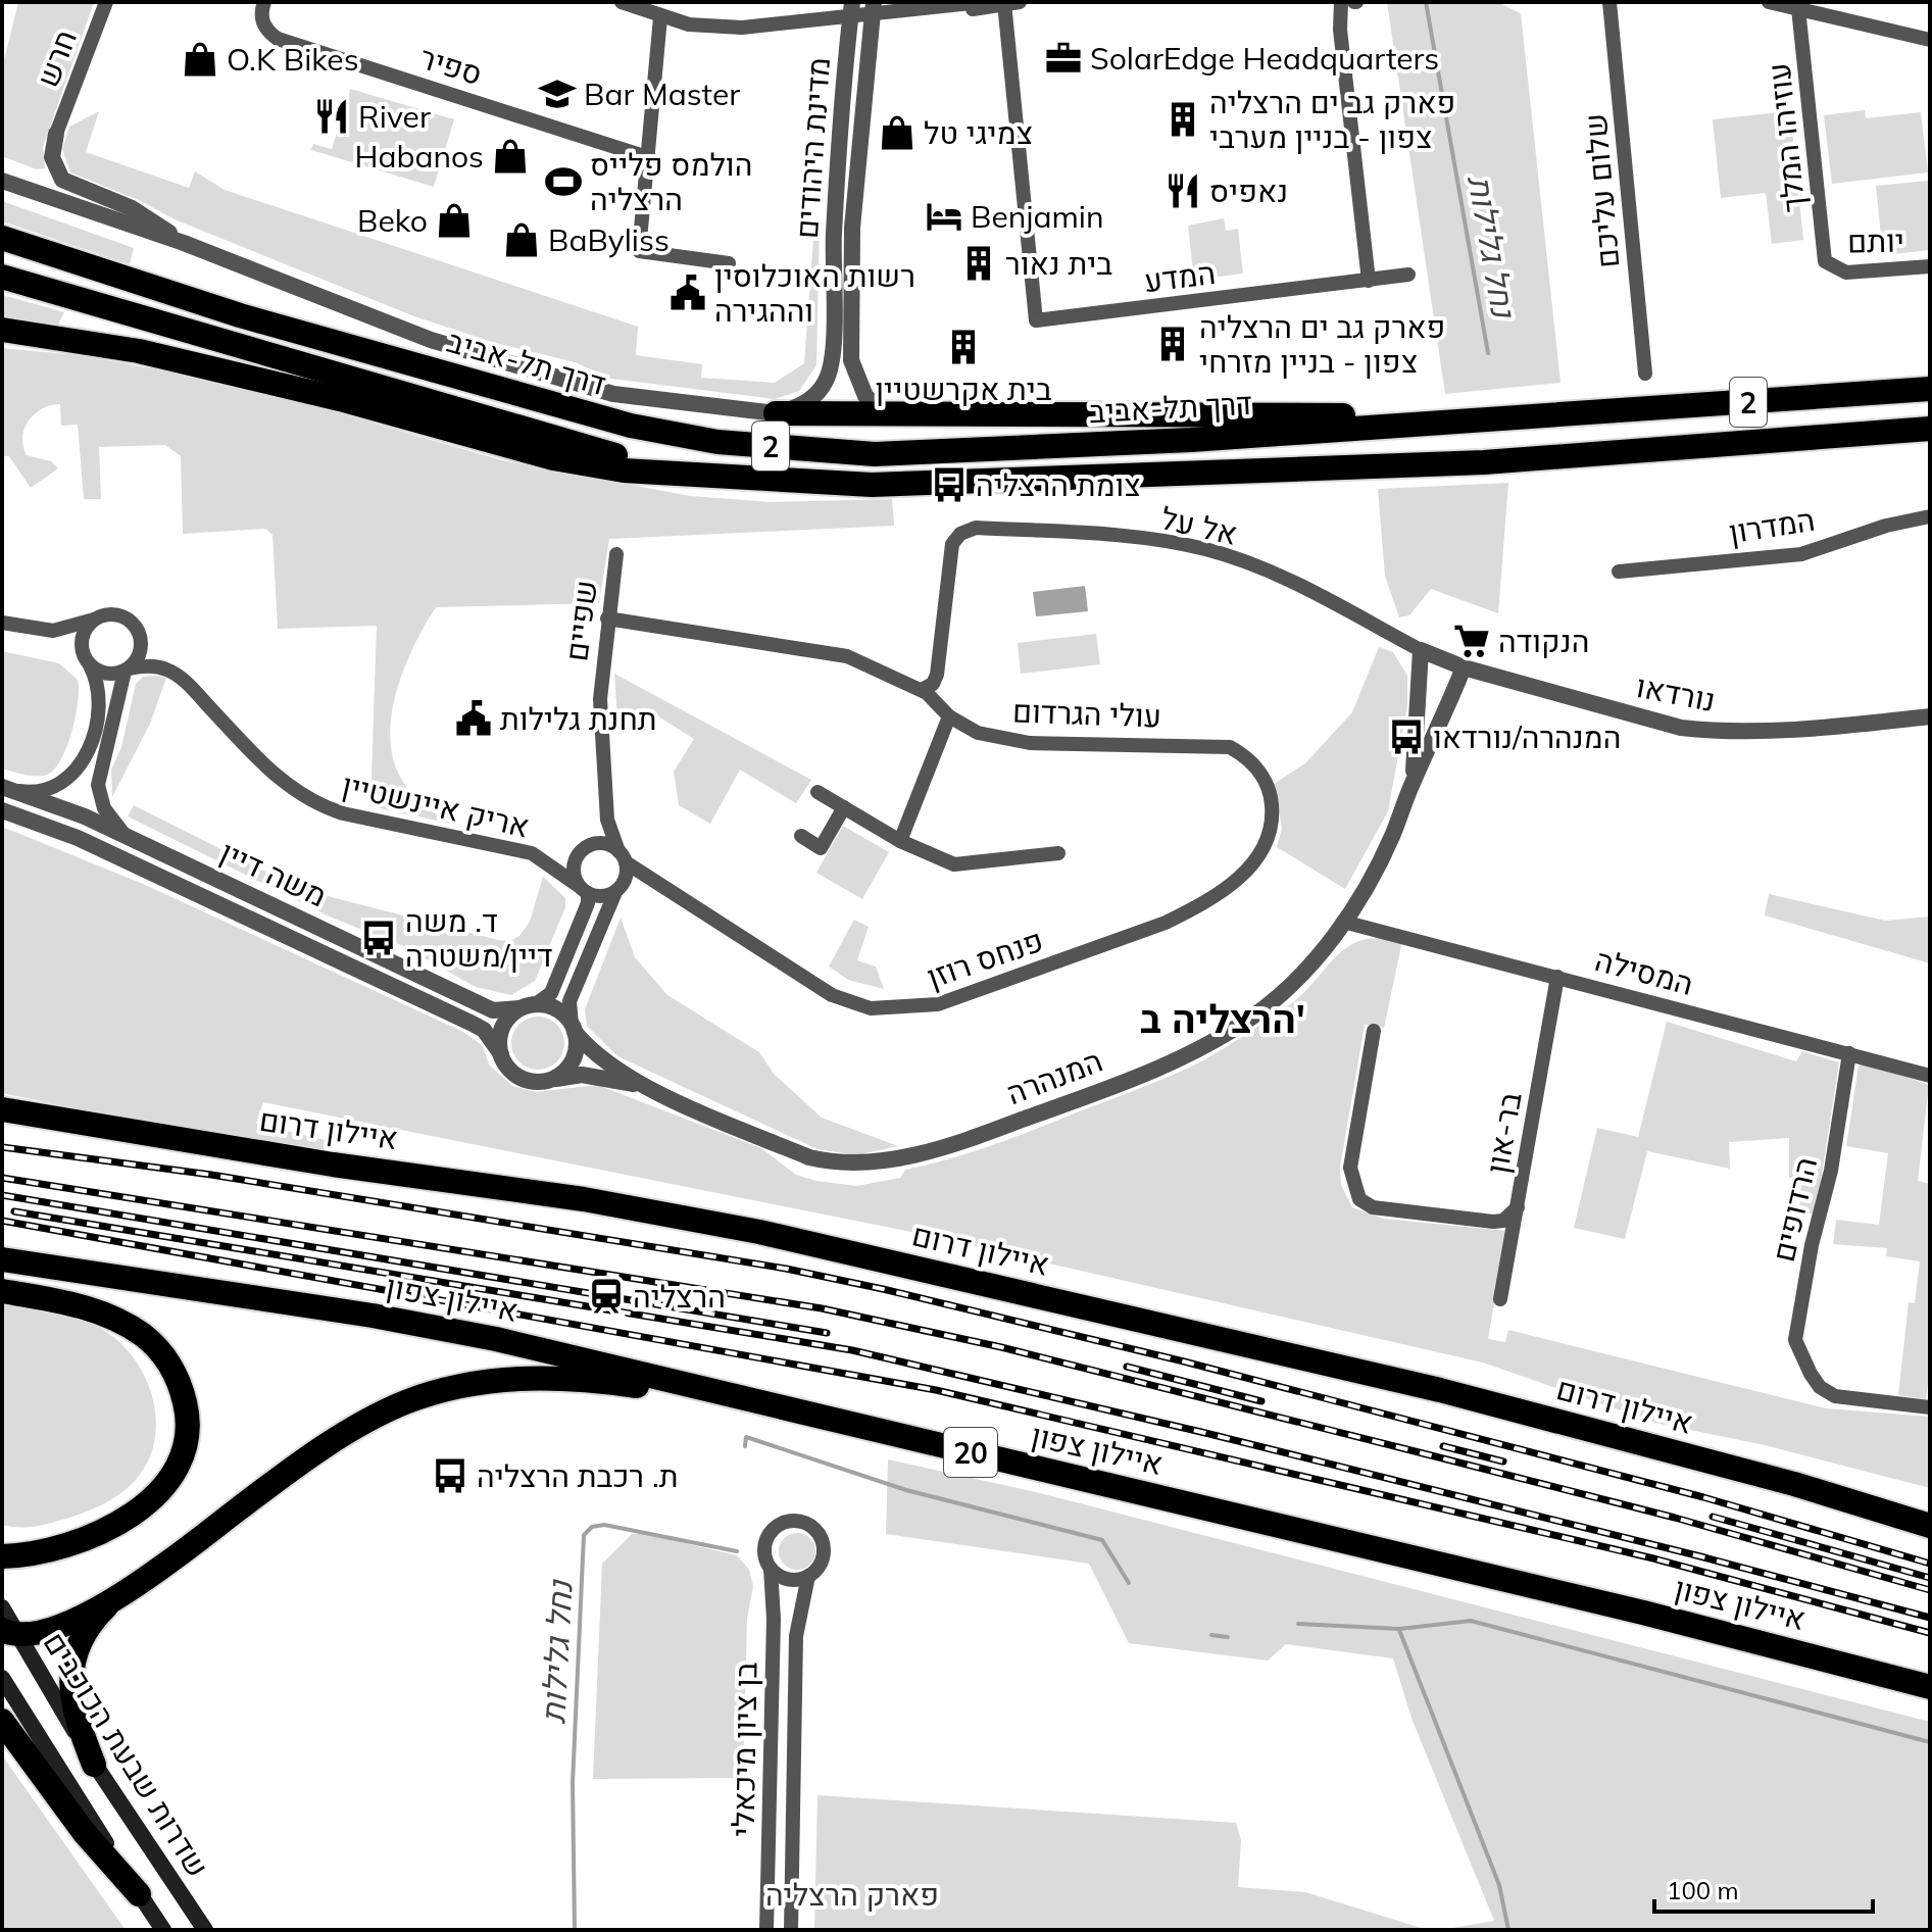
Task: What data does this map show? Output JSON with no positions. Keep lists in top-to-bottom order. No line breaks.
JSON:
{"streets":{"highway":["דרך תל-אביב","2","איילון דרום","איילון צפון","20"],"main road":["שדרות שבעת הכוכבים"],"street":["חרש","ספיר","עוזיהו המלך","מדינת היהודים","שלום עליכם","יותם","המדע","אל על","המדרון","שפיים","נורדאו","עולי הגרדום","אריק איינשטיין","משה דיין","פנחס רוזן","המסילה","המנהרה","בר-און","הרדופים","בן ציון מיכאלי"]},"crossings":[["עוזיהו המלך","יותם"],["מדינת היהודים","דרך תל-אביב"],["אל על","נורדאו"],["אל על","עולי הגרדום"],["אל על","המנהרה"],["שפיים","עולי הגרדום"],["שפיים","אריק איינשטיין"],["שפיים","משה דיין"],["שפיים","פנחס רוזן"],["שפיים","המנהרה"],["נורדאו","המנהרה"],["עולי הגרדום","פנחס רוזן"],["אריק איינשטיין","פנחס רוזן"],["משה דיין","המנהרה"],["המסילה","המנהרה"],["המסילה","בר-און"],["המסילה","הרדופים"]],"districts":["הרצליה ב'"],"water":["נחל גלילות"],"parks":["פארק הרצליה"],"places":{"office":["SolarEdge Headquarters"],"shop":["O.K Bikes","צמיגי טל","Habanos","Beko","BaByliss"],"school or university":["Bar Master"],"restaurant":["River","נאפיס"],"building":["פארק גב ים הרצליה צפון - בניין מערבי","בית נאור","פארק גב ים הרצליה צפון - בניין מזרחי","בית אקרשטיין"],"sports":["הולמס פלייס הרצליה"],"hotel":["Benjamin"],"public building":["רשות האוכלוסין וההגירה","תחנת גלילות"],"bus stop":["צומת הרצליה","המנהרה/נורדאו","ד. משה דיין/משטרה","ת. רכבת הרצליה"],"supermarket":["הנקודה"],"station":["הרצליה"]},"scale_bar":"100 m"}
